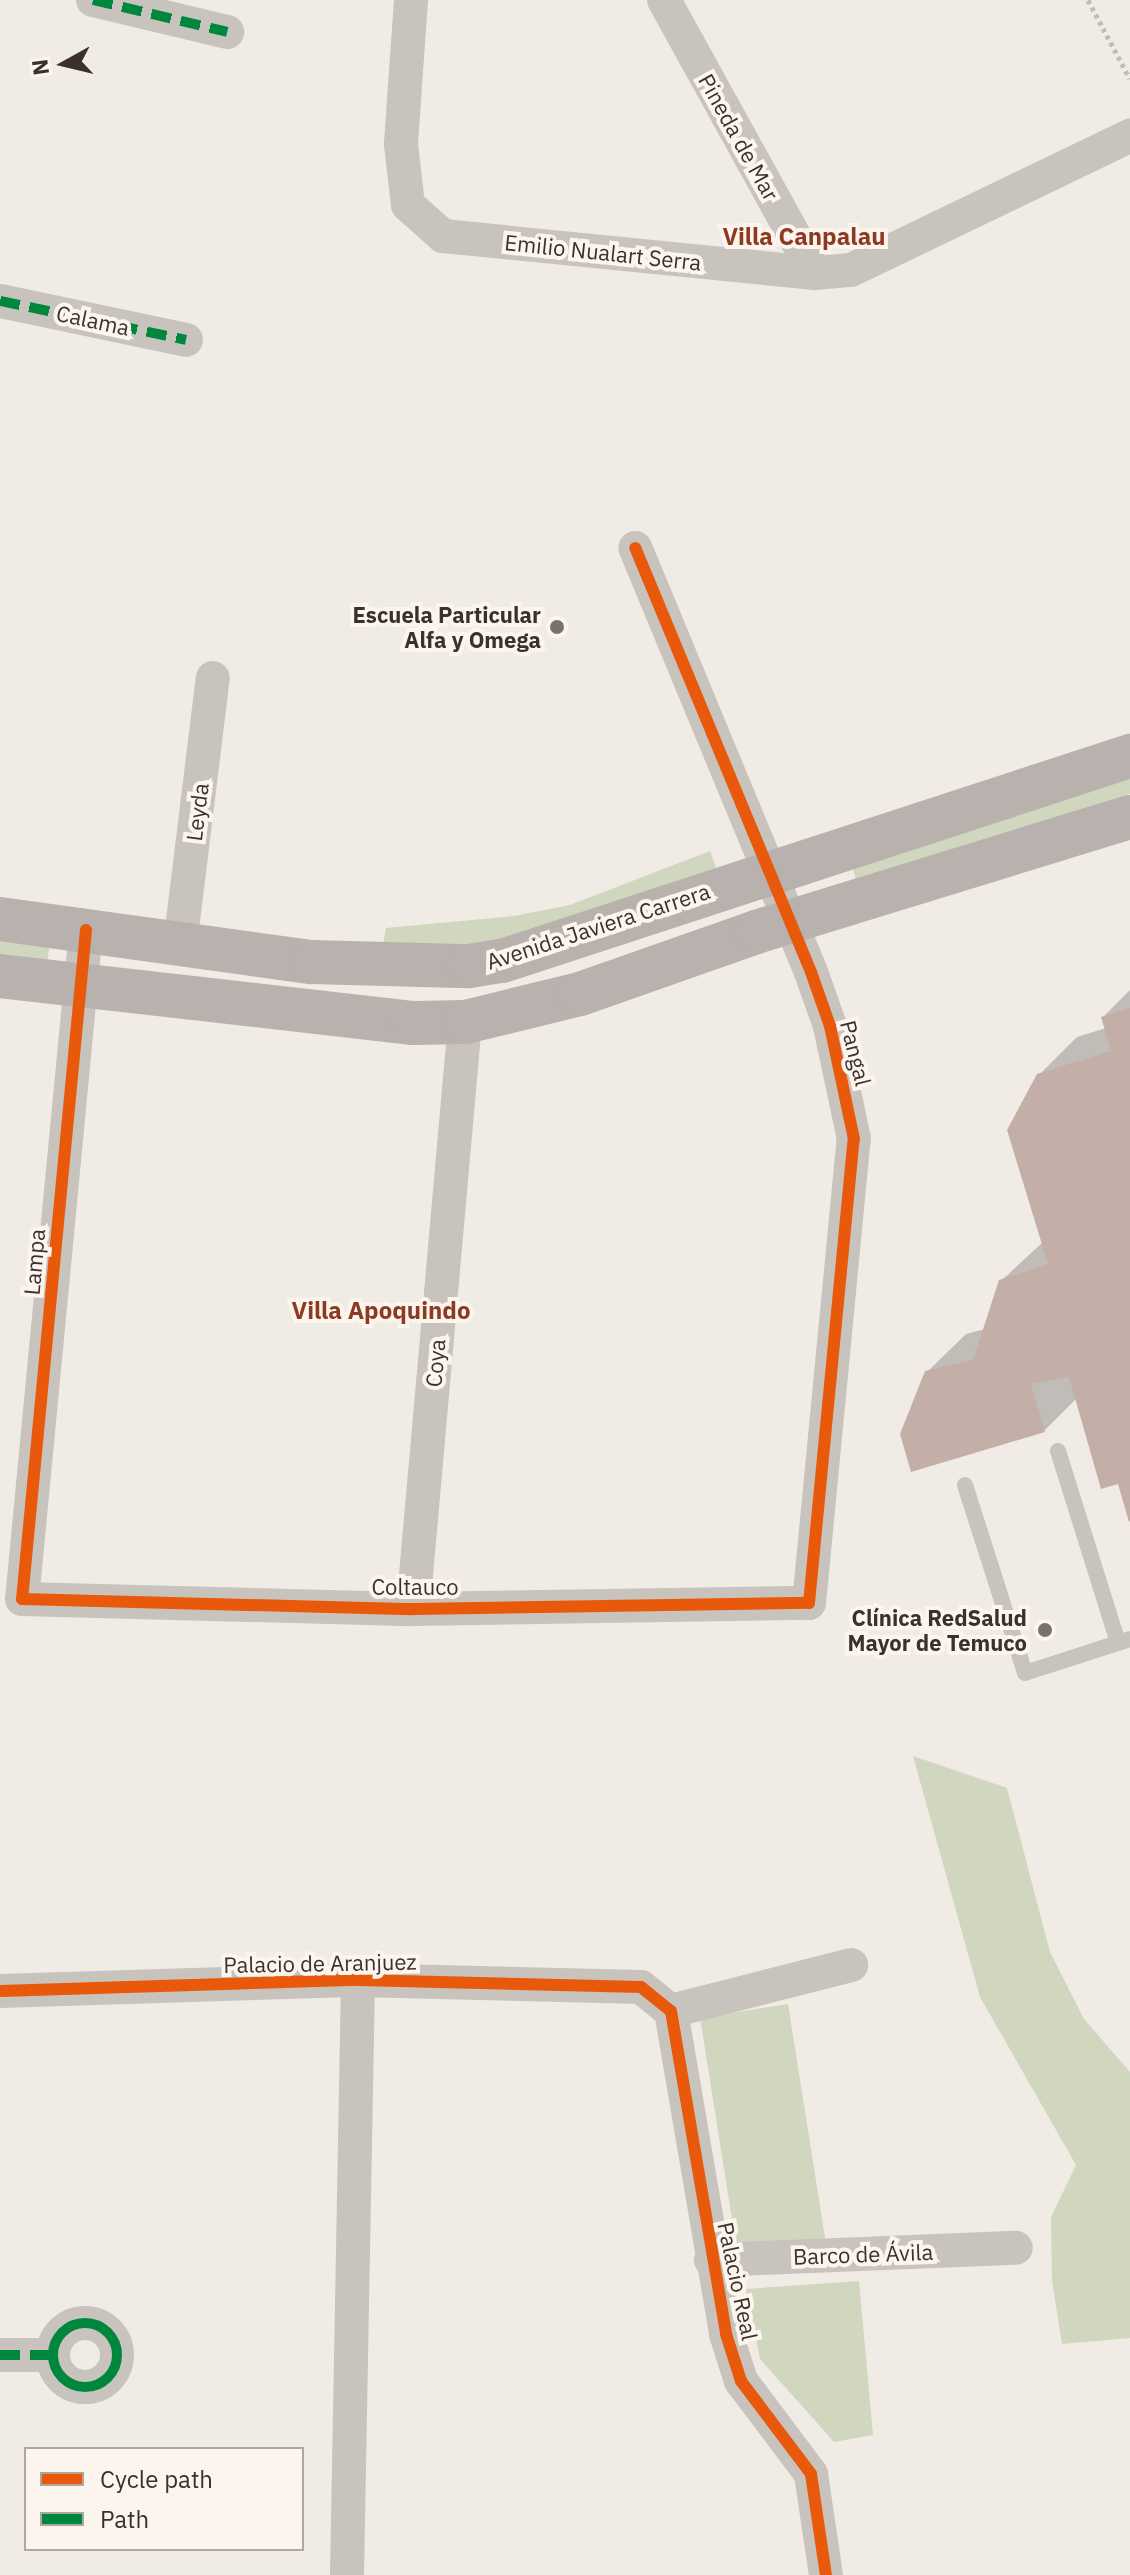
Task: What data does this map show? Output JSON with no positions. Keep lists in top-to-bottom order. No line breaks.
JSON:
{"streets":{"main road":["Avenida Javiera Carrera"],"street":["Pineda de Mar","Emilio Nualart Serra","Calama","Leyda","Pangal","Lampa","Coya","Coltauco","Palacio de Aranjuez","Barco de Ávila","Palacio Real"]},"crossings":[["Pineda de Mar","Emilio Nualart Serra"],["Leyda","Avenida Javiera Carrera"],["Avenida Javiera Carrera","Pangal"],["Avenida Javiera Carrera","Lampa"],["Pangal","Coltauco"],["Lampa","Coltauco"],["Coya","Coltauco"],["Palacio de Aranjuez","Palacio Real"],["Barco de Ávila","Palacio Real"]],"districts":["Villa Canpalau","Villa Apoquindo"],"places":["Escuela Particular Alfa y Omega","Clínica RedSalud Mayor de Temuco"],"legend":["Cycle path","Path"],"north":"left"}
